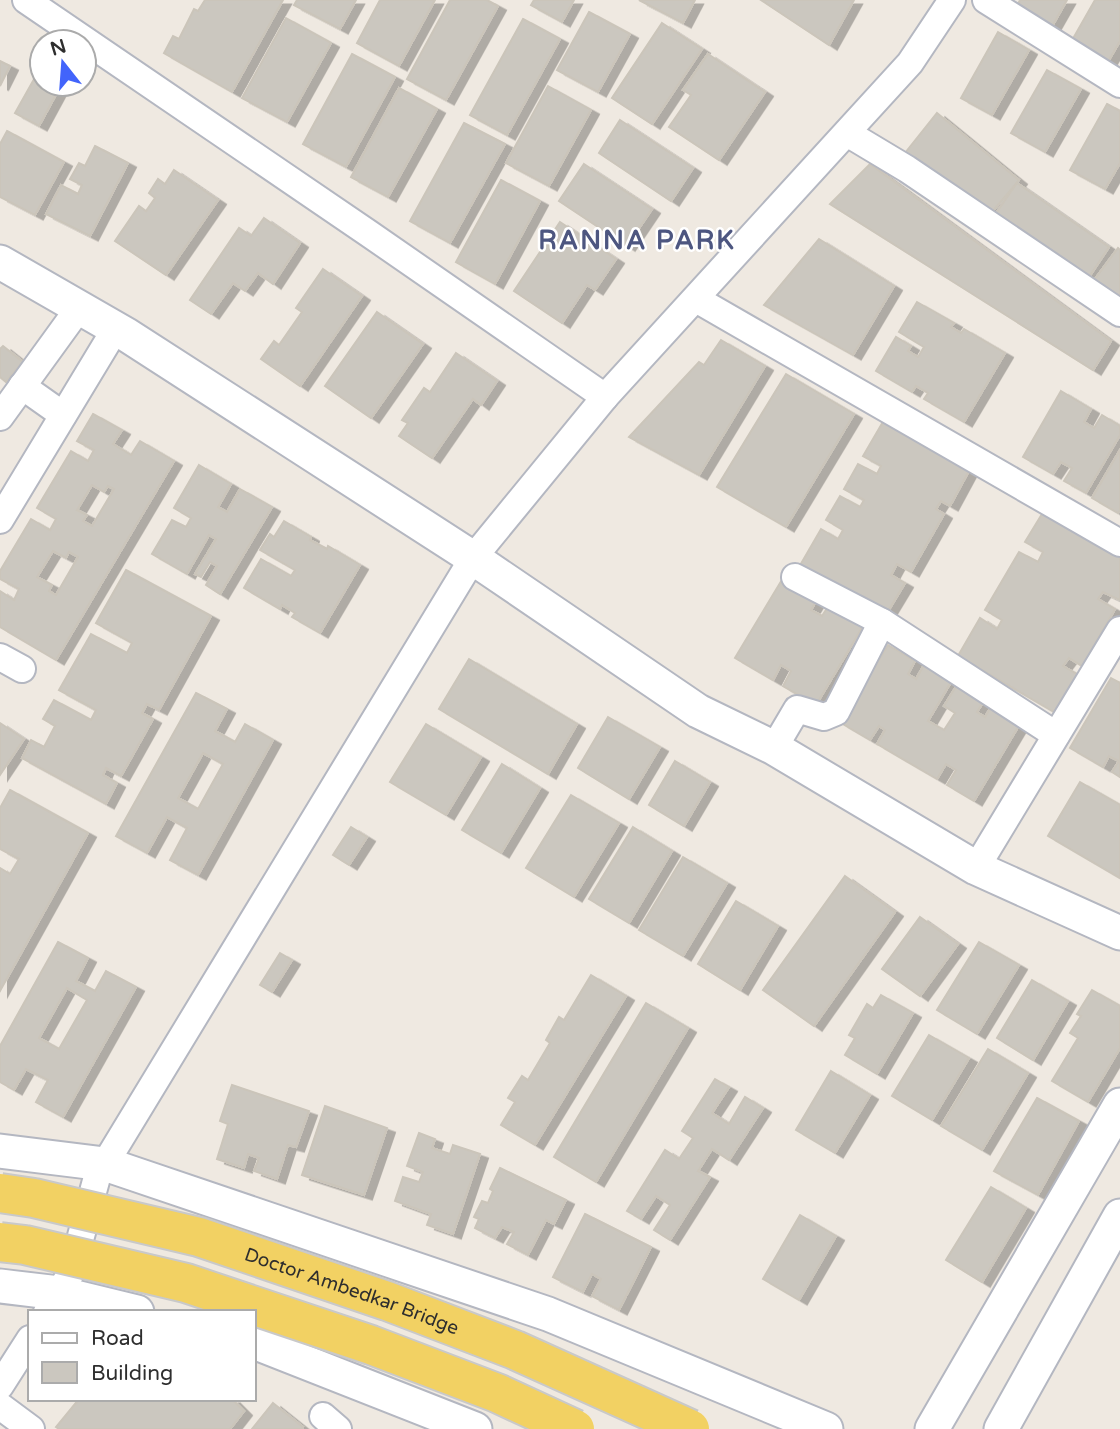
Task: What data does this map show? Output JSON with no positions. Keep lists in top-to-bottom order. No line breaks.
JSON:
{"streets":{"main road":["Doctor Ambedkar Bridge"]},"districts":["RANNA PARK"],"legend":["Road","Building"],"north":"top"}
